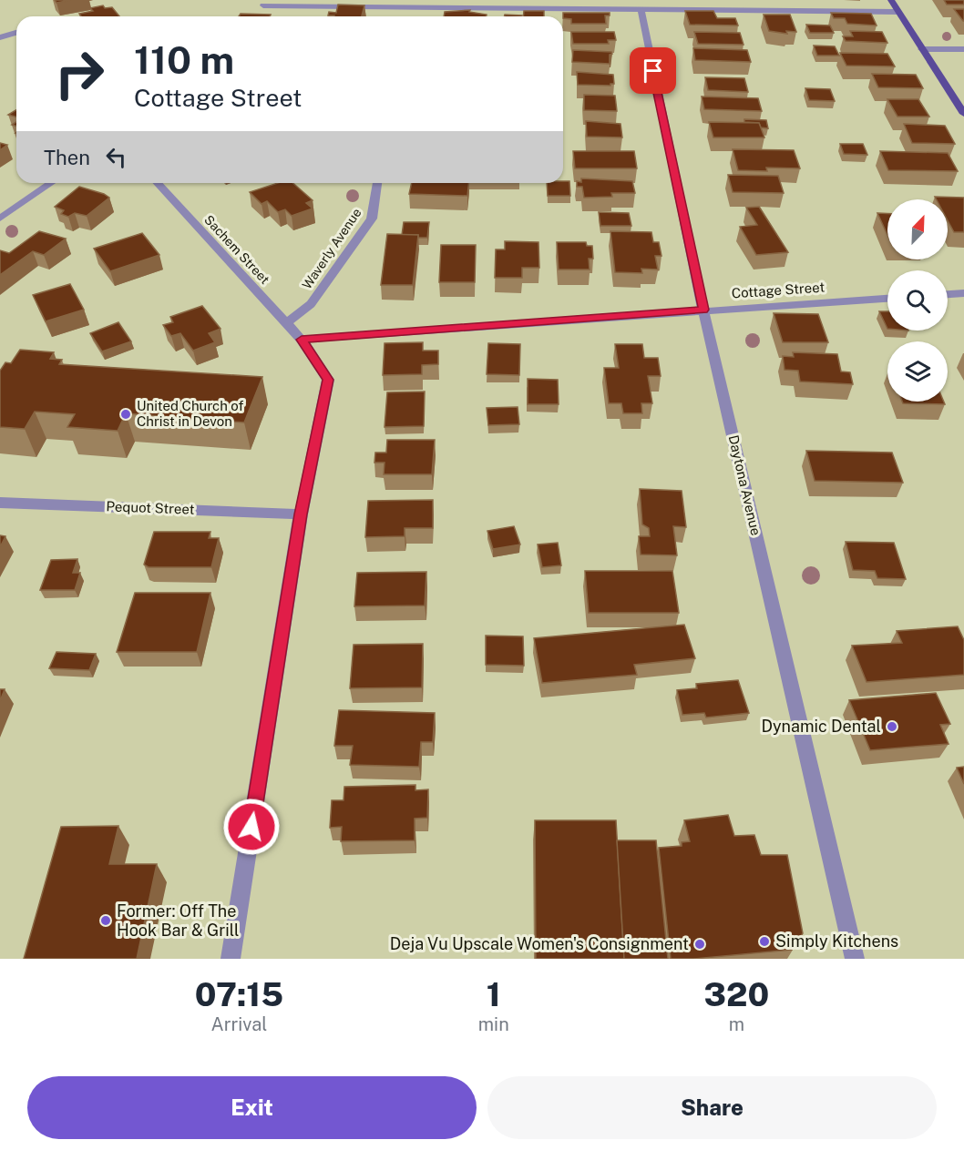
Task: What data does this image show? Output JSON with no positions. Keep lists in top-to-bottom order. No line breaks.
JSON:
{"streets":{"street":["Waverly Avenue","Sachem Street","Cottage Street","Daytona Avenue","Pequot Street"]},"crossings":[["Waverly Avenue","Sachem Street"],["Sachem Street","Cottage Street"],["Sachem Street","Pequot Street"],["Cottage Street","Daytona Avenue"]],"places":["United Church of Christ in Devon","Dynamic Dental","Former: Off The Hook Bar & Grill","Simply Kitchens","Deja Vu Upscale Women's Consignment"],"north":"top right","page":{"turn":["110 m","Cottage Street"],"then":"Then","eta":["07:15","Arrival","1","min","320","m"],"buttons":["Exit","Share"]}}
